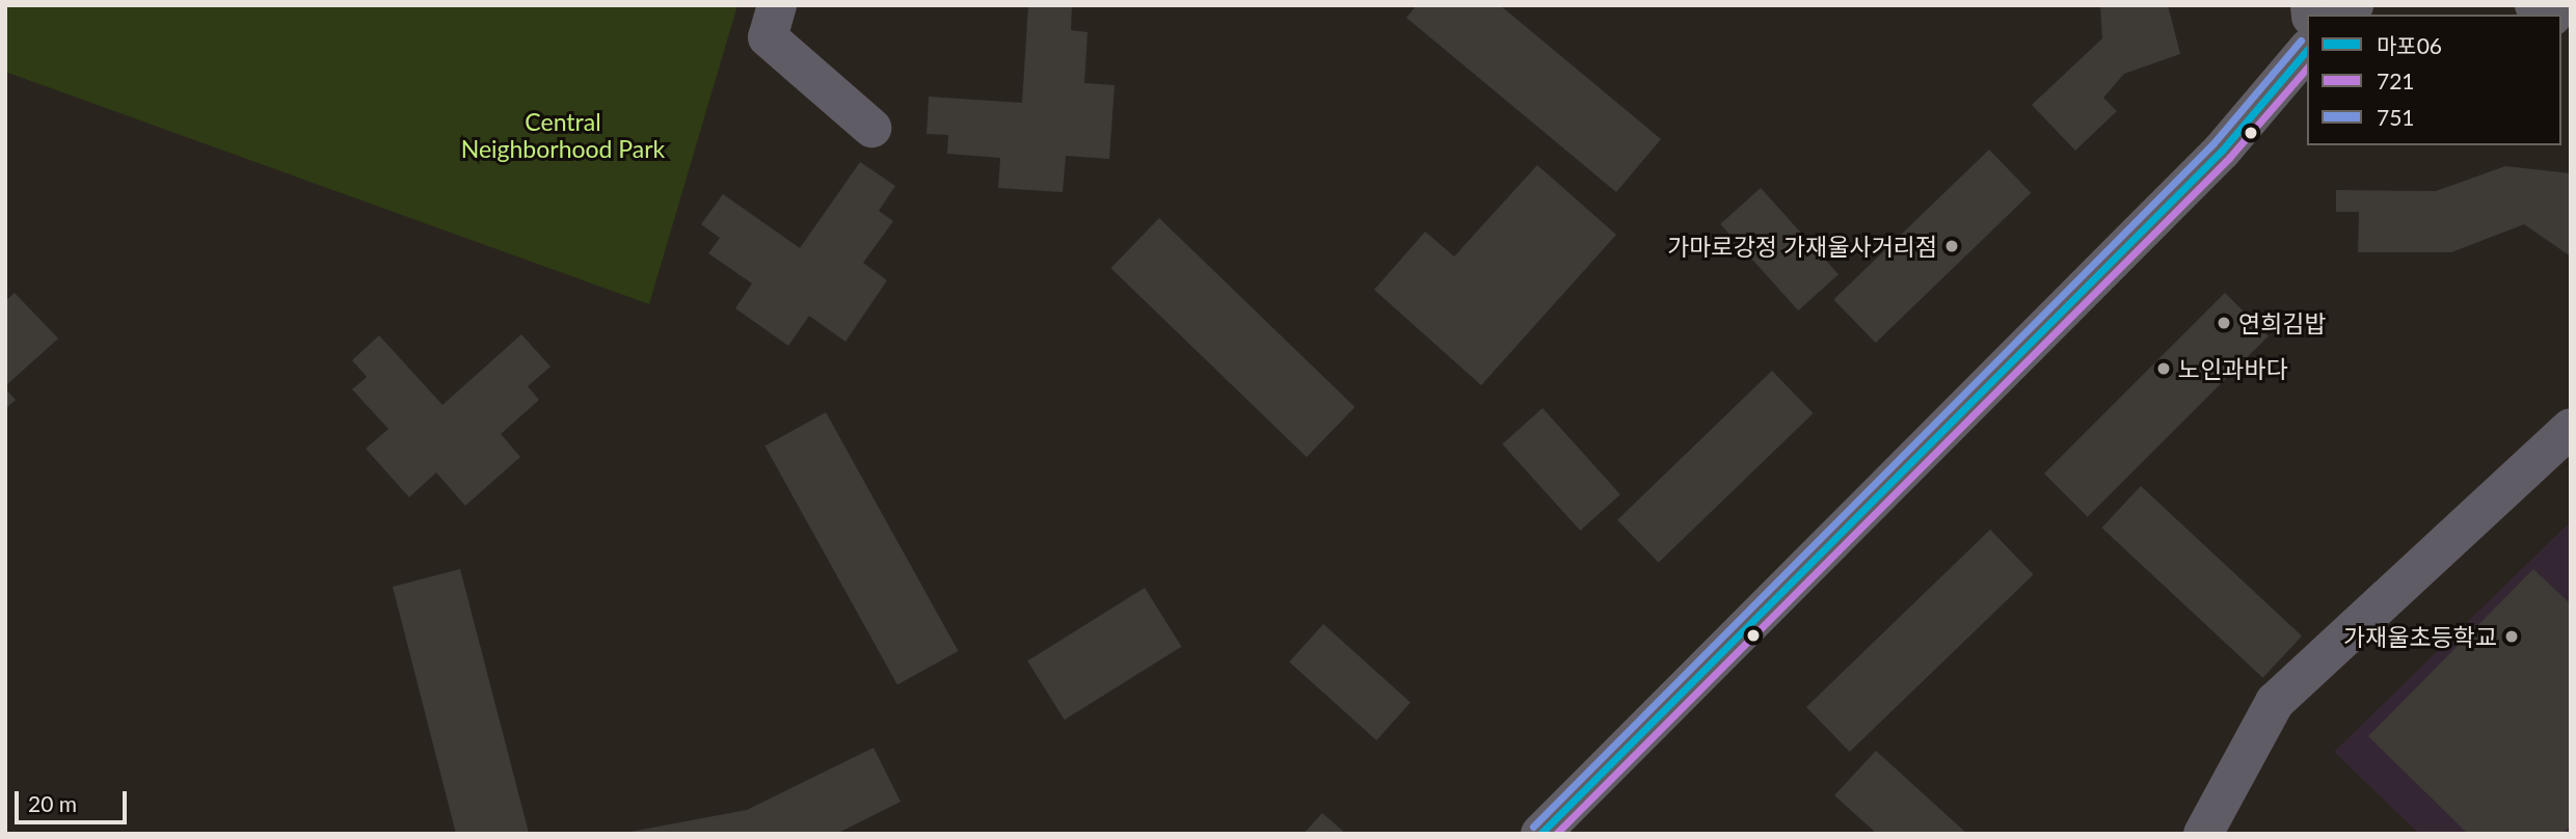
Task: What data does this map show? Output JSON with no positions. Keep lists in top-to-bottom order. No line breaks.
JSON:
{"parks":["Central Neighborhood Park"],"places":["가마로강정 가재울사거리점","연희김밥","노인과바다","가재울초등학교"],"lines":["transit line 751","transit line 마포06","transit line 721"],"legend":["마포06","721","751"],"scale_bar":"20 m"}
